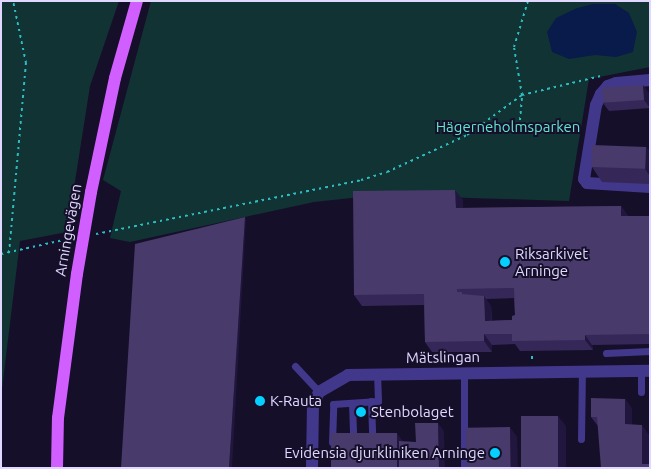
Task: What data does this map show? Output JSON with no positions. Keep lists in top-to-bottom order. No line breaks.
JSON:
{"streets":{"main road":["Arningevägen"],"street":["Mätslingan"]},"parks":["Hägerneholmsparken"],"places":["Riksarkivet Arninge","K-Rauta","Stenbolaget","Evidensia djurkliniken Arninge"]}
